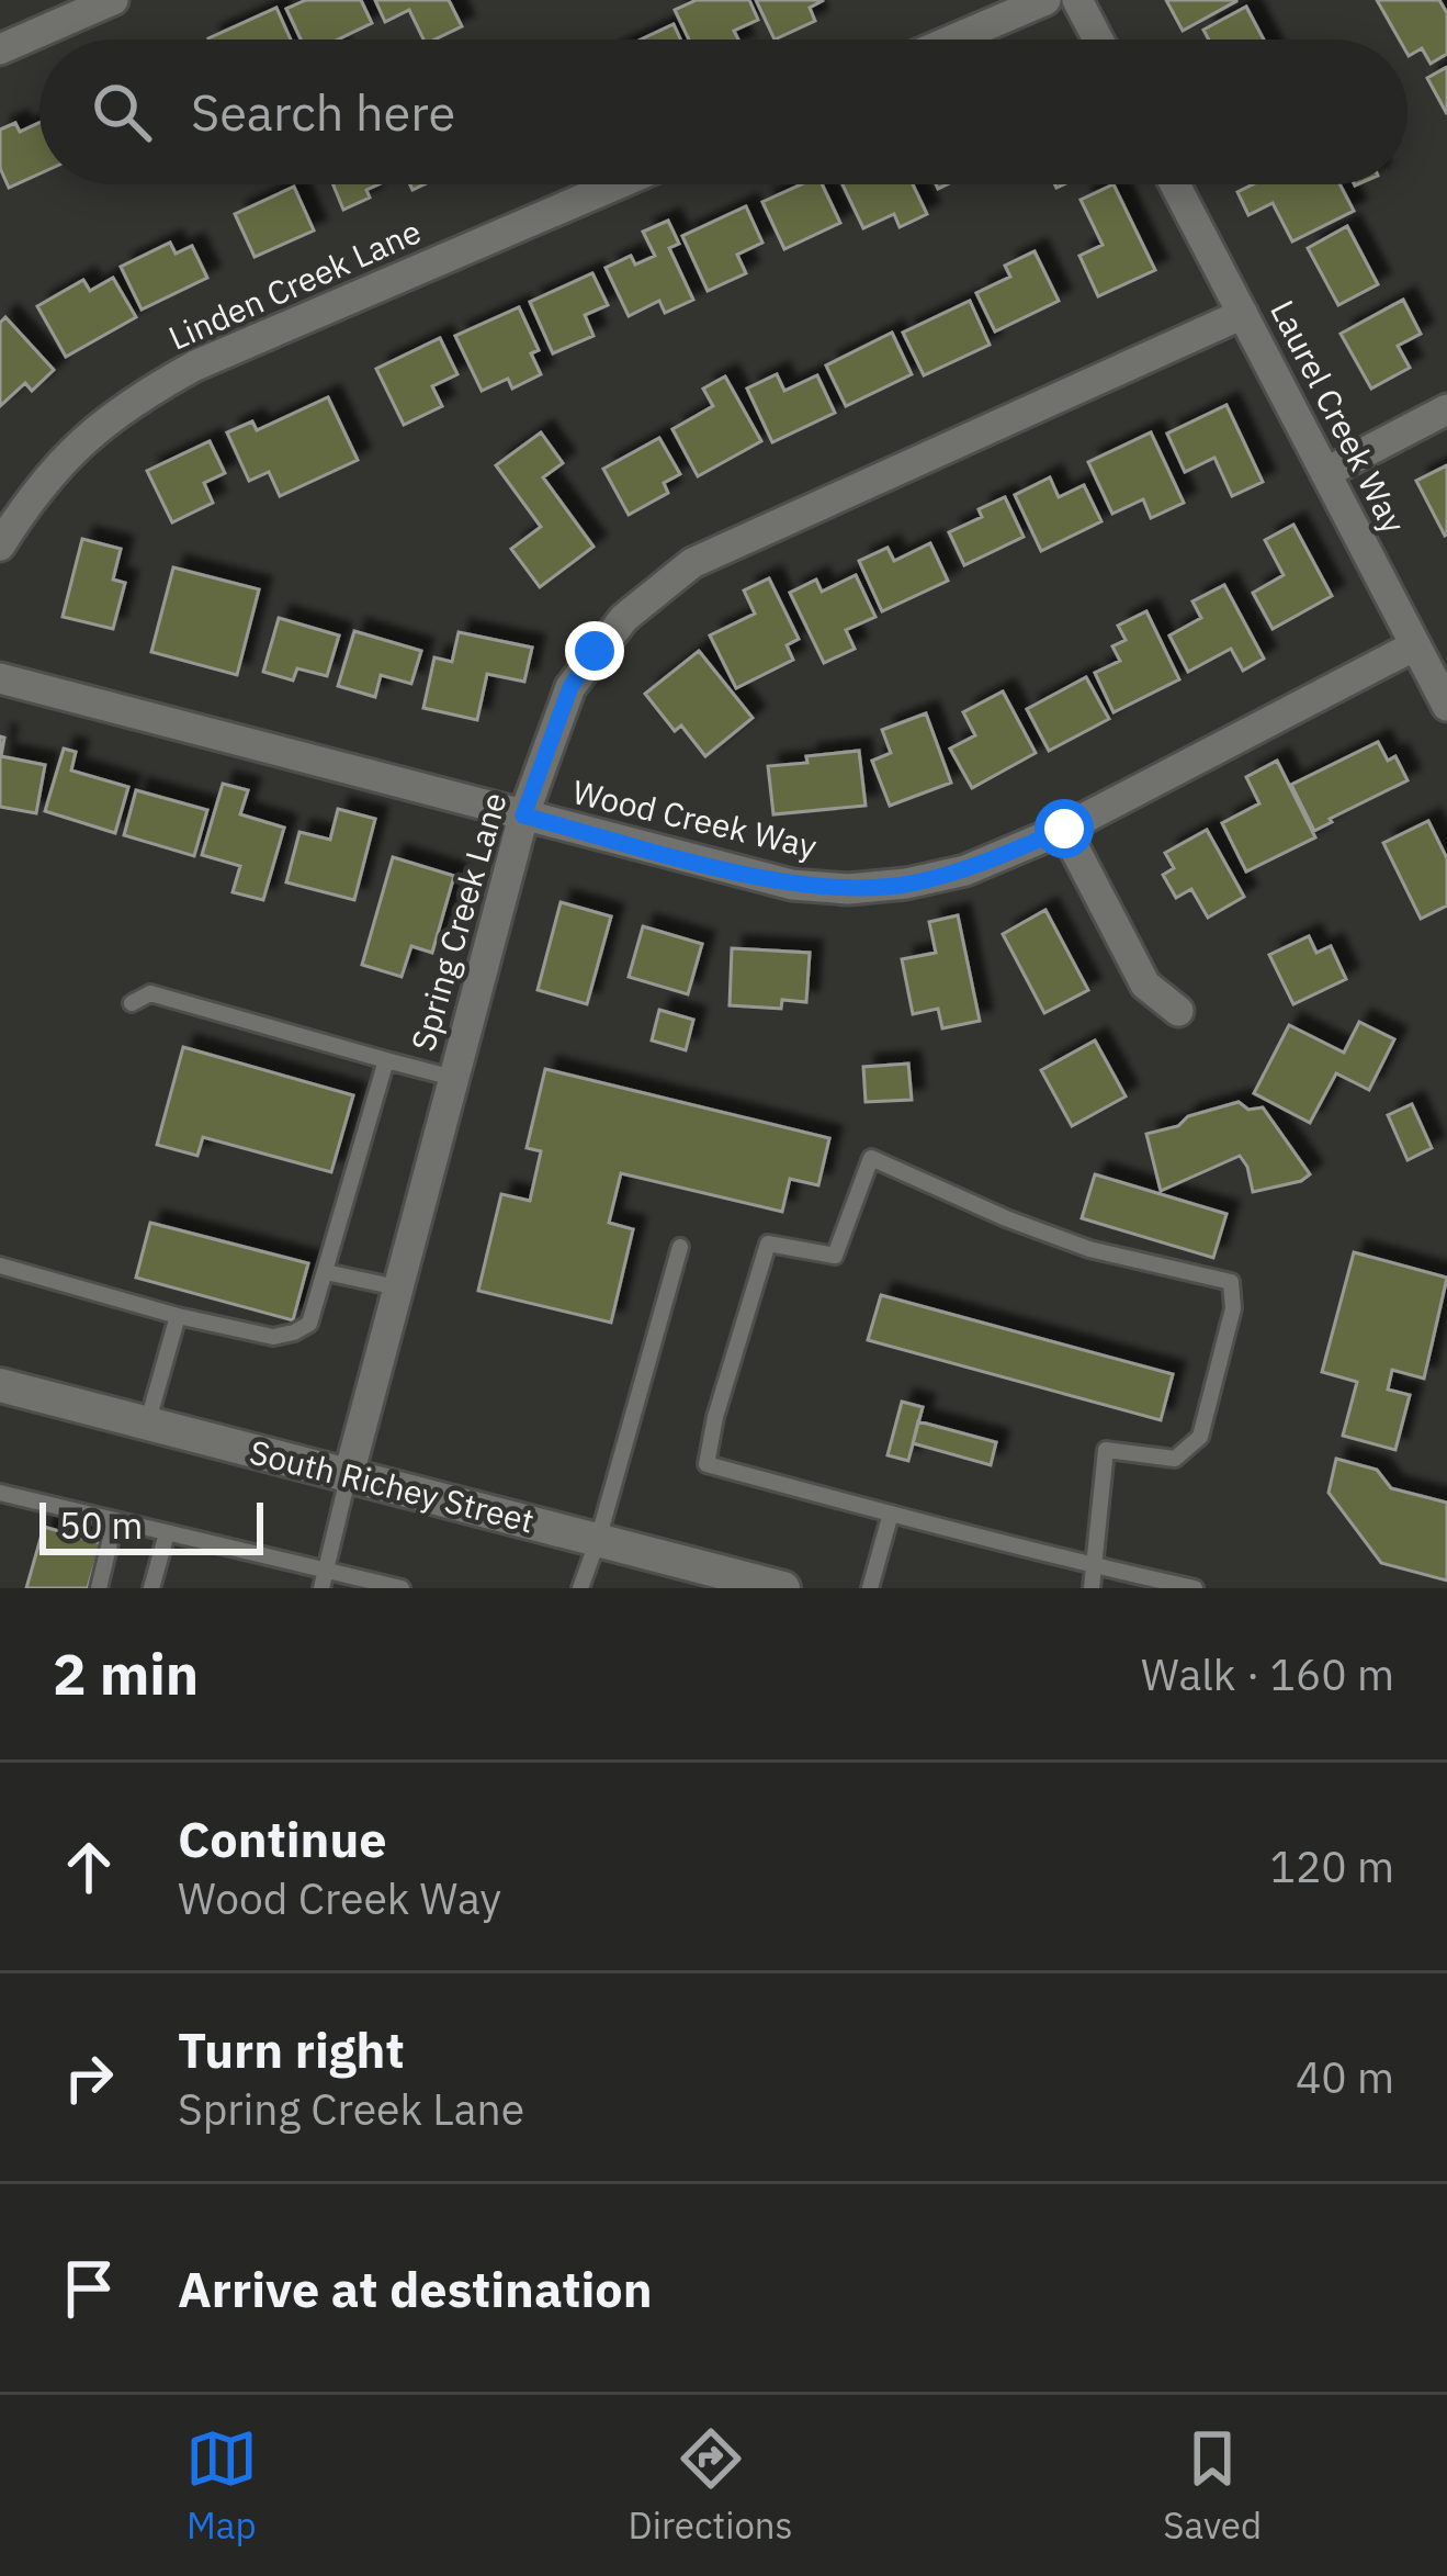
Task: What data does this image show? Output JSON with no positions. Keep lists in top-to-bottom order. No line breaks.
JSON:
{"streets":{"main road":["South Richey Street"],"street":["Linden Creek Lane","Laurel Creek Way","Wood Creek Way","Spring Creek Lane"]},"crossings":[["Laurel Creek Way","Wood Creek Way"],["Laurel Creek Way","Spring Creek Lane"],["Wood Creek Way","Spring Creek Lane"],["Spring Creek Lane","South Richey Street"]],"scale_bar":"50 m","page":{"search":"Search here","scale":"50 m","heading":["2 min","Walk · 160 m"],"list":[["Continue","Wood Creek Way","120 m"],["Turn right","Spring Creek Lane","40 m"],"Arrive at destination"],"nav":["Map","Directions","Saved"]}}
